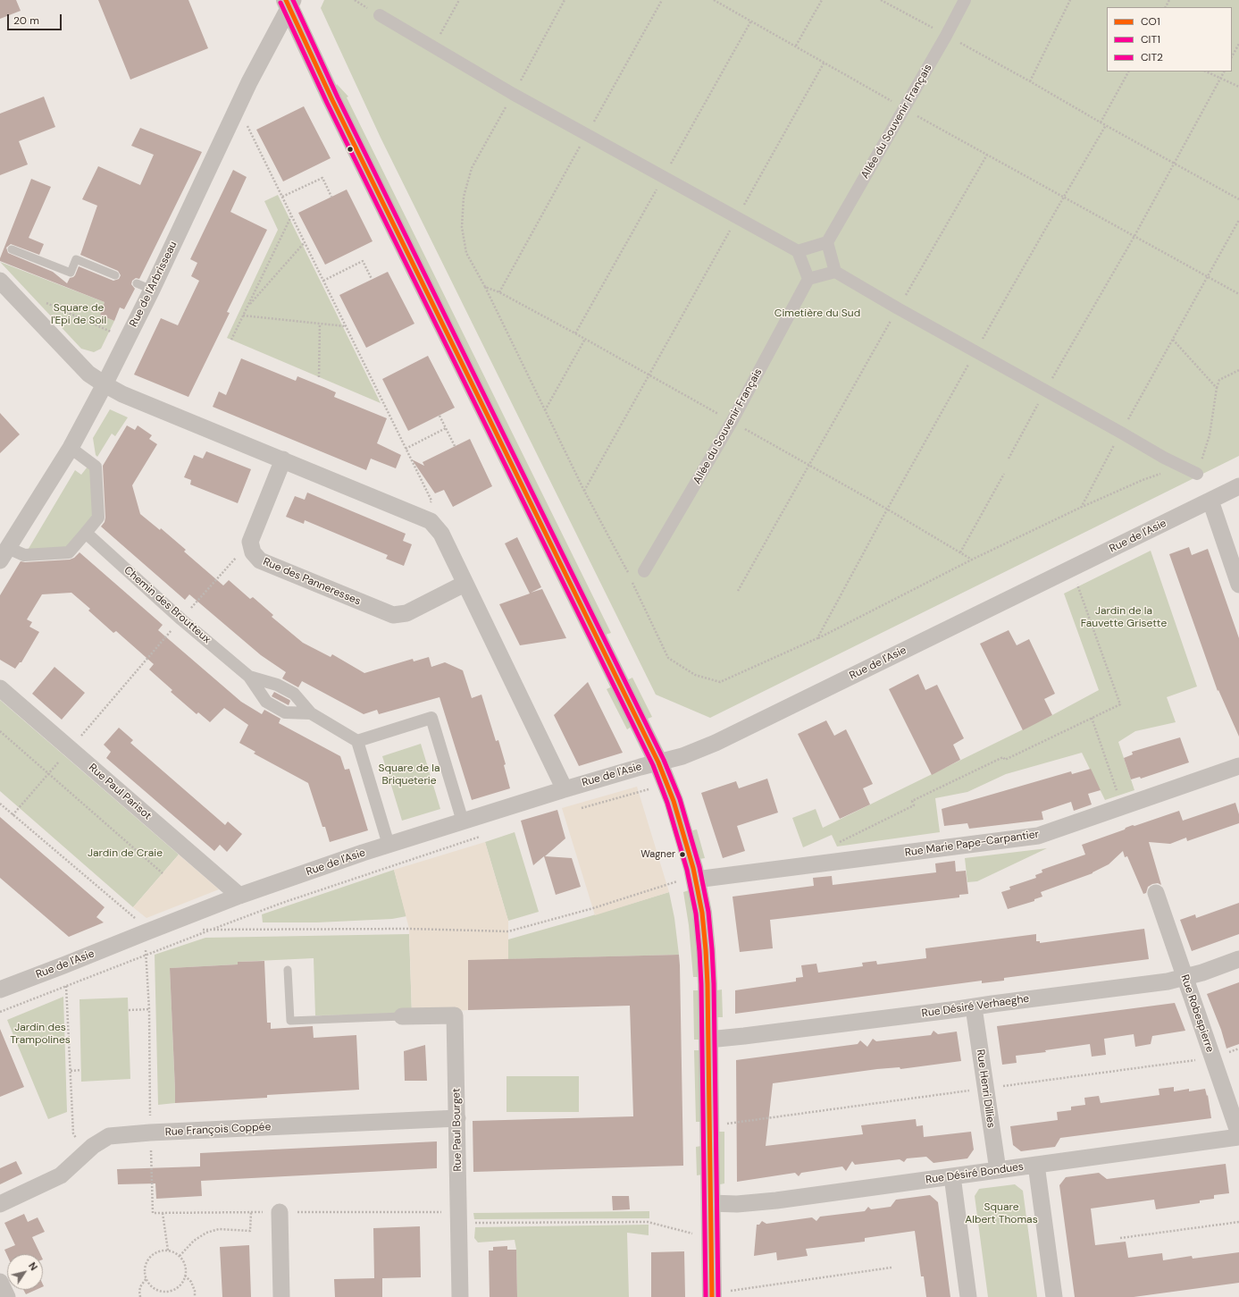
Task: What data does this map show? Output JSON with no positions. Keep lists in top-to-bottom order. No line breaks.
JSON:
{"streets":{"street":["Allée du Souvenir Français","Rue de l'Arbrisseau","Rue de l'Asie","Rue des Panneresses","Chemin des Broutteux","Rue Paul Parisot","Rue Marie Pape-Carpantier","Rue Désiré Verhaeghe","Rue Robespierre","Rue Henri Dillies","Rue François Coppée","Rue Paul Bourget","Rue Désiré Bondues"]},"crossings":[["Rue de l'Asie","Rue Paul Parisot"],["Rue Désiré Verhaeghe","Rue Robespierre"],["Rue Désiré Verhaeghe","Rue Henri Dillies"],["Rue Robespierre","Rue Désiré Bondues"],["Rue Henri Dillies","Rue Désiré Bondues"],["Rue François Coppée","Rue Paul Bourget"]],"parks":["Square de l'Epi de Soil","Cimetière du Sud","Jardin de la Fauvette Grisette","Square de la Briqueterie","Jardin de Craie","Jardin des Trampolines","Square Albert Thomas"],"places":["Wagner"],"lines":["transit line CO1","transit line CIT2","transit line CIT1"],"legend":["CO1","CIT1","CIT2"],"scale_bar":"20 m","north":"top right"}
